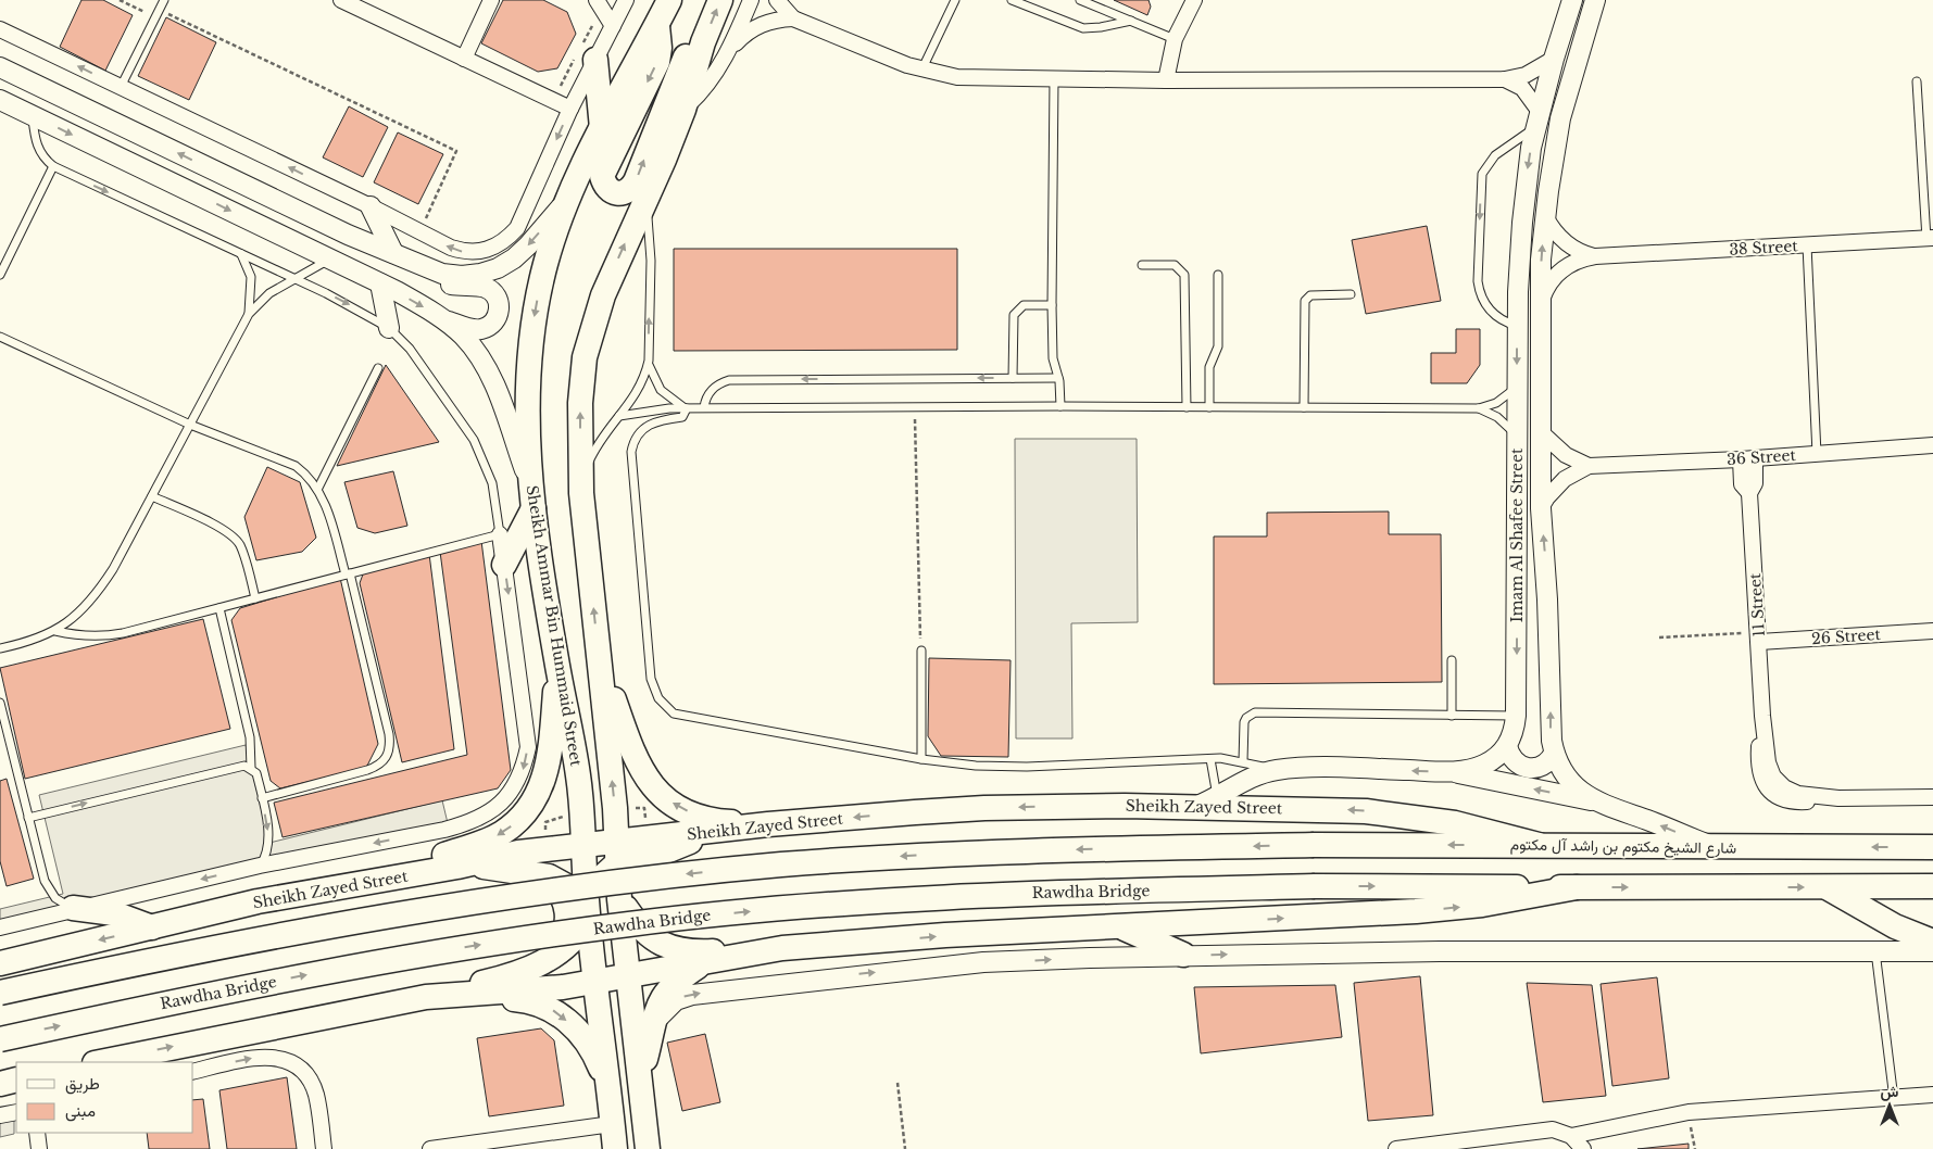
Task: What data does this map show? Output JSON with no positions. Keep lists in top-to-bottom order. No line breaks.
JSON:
{"streets":{"main road":["Sheikh Ammar Bin Hummaid Street","Sheikh Zayed Street","شارع الشيخ مكتوم بن راشد آل مكتوم","Rawdha Bridge"],"street":["38 Street","36 Street","Imam Al Shafee Street","11 Street","26 Street"]},"crossings":[["38 Street","Imam Al Shafee Street"],["36 Street","Imam Al Shafee Street"],["36 Street","11 Street"],["Imam Al Shafee Street","شارع الشيخ مكتوم بن راشد آل مكتوم"],["11 Street","26 Street"],["Sheikh Ammar Bin Hummaid Street","Sheikh Zayed Street"],["Sheikh Zayed Street","شارع الشيخ مكتوم بن راشد آل مكتوم"]],"legend":["طريق","مبنى"],"north":"top"}
